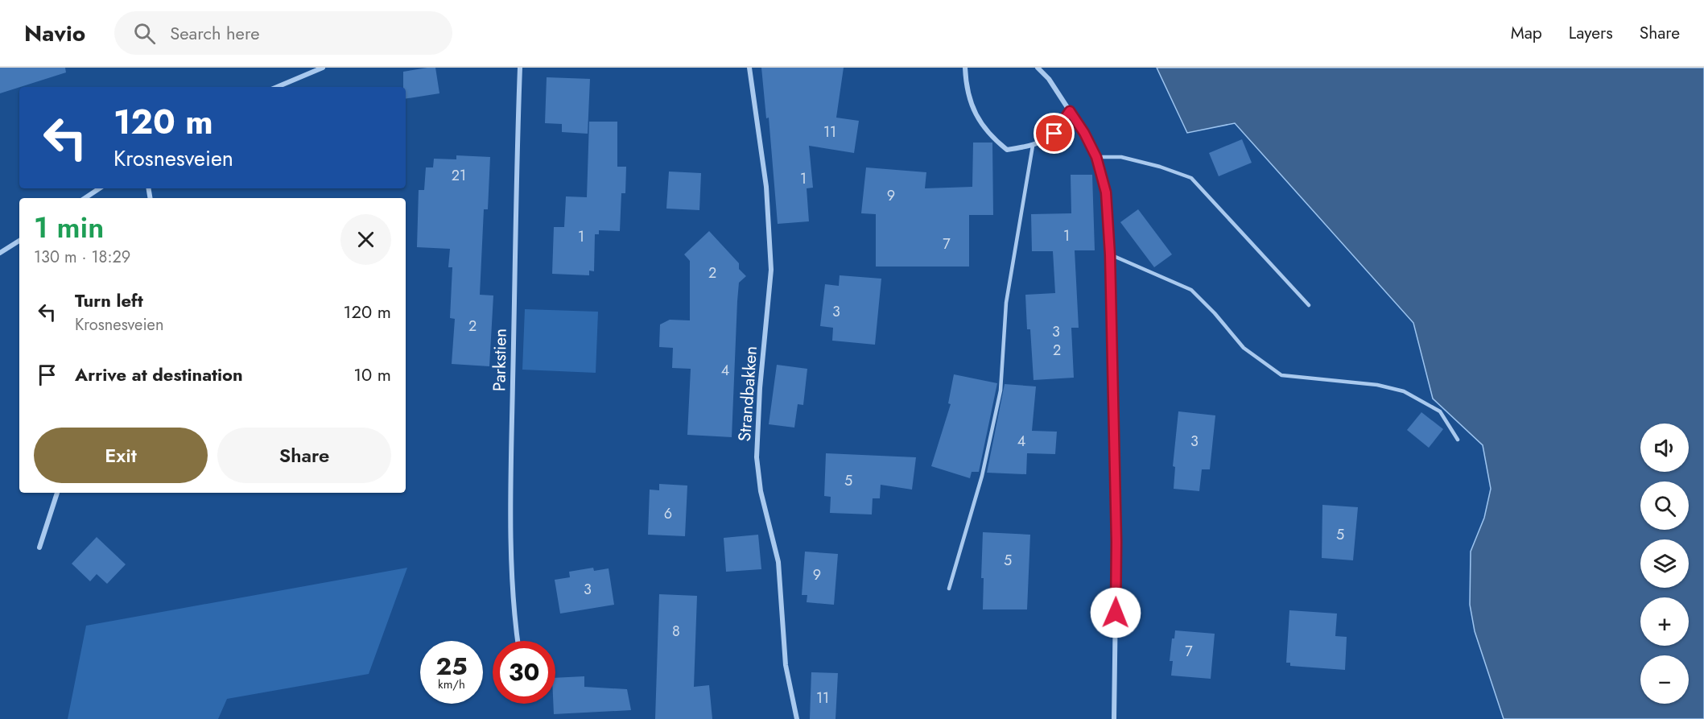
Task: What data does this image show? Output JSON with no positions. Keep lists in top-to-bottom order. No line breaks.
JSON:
{"streets":{"street":["Parkstien","Strandbakken"]},"house_numbers":["11","21","1","9","1","1","7","2","3","2","3","2","4","4","3","5","6","5","5","9","3","8","7","11"],"page":{"header":"Navio","search":"Search here","nav":["Map","Layers","Share"],"turn":["120 m","Krosnesveien"],"heading":["1 min","130 m · 18:29"],"list":[{"name":"Turn left","note":"Krosnesveien","value":"120 m"},{"name":"Arrive at destination","value":"10 m"}],"buttons":["Exit","Share"],"map_buttons":["+","−"],"speed":"25 km/h","limit":"30"}}
